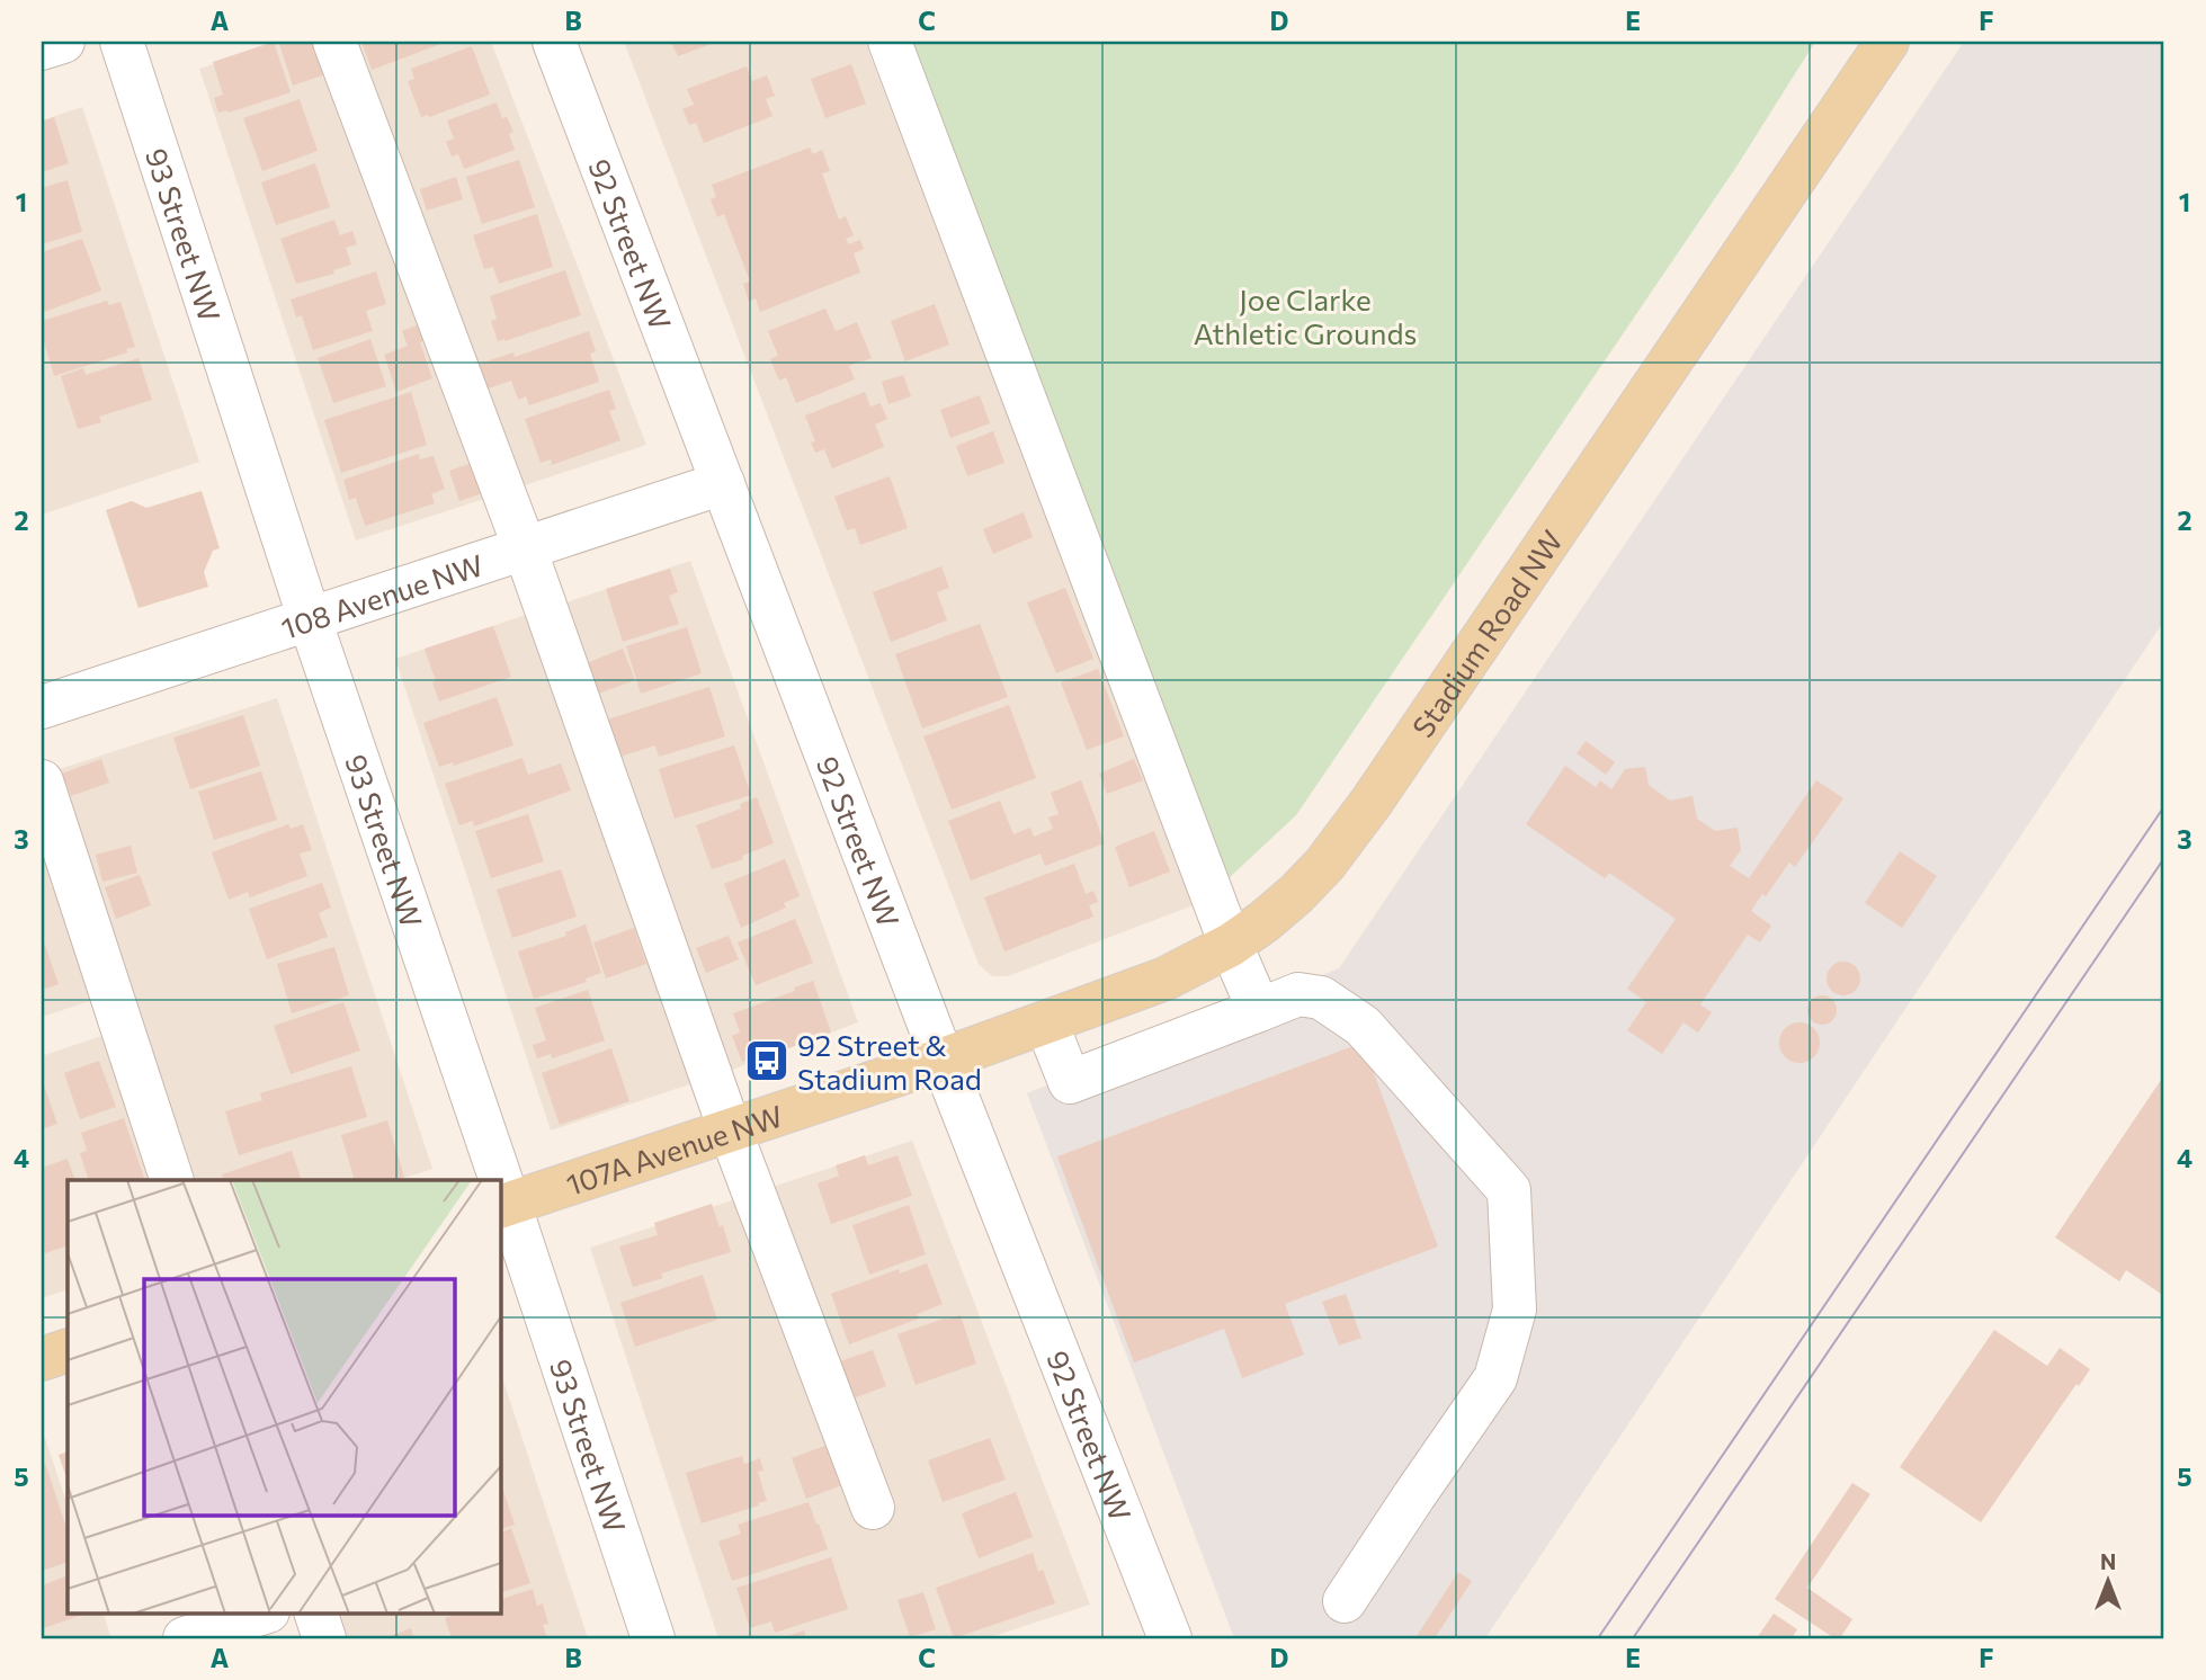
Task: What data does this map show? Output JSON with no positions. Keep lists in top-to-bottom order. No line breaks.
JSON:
{"streets":{"main road":["Stadium Road NW","107A Avenue NW"],"street":["93 Street NW","92 Street NW","108 Avenue NW"]},"crossings":[["93 Street NW","108 Avenue NW"],["93 Street NW","107A Avenue NW"],["92 Street NW","108 Avenue NW"],["92 Street NW","Stadium Road NW"],["92 Street NW","107A Avenue NW"],["Stadium Road NW","107A Avenue NW"]],"parks":["Joe Clarke Athletic Grounds"],"places":{"bus stop":["92 Street & Stadium Road"]},"north":"top","grid":{"columns":["A","B","C","D","E","F"],"rows":["1","2","3","4","5"]}}
